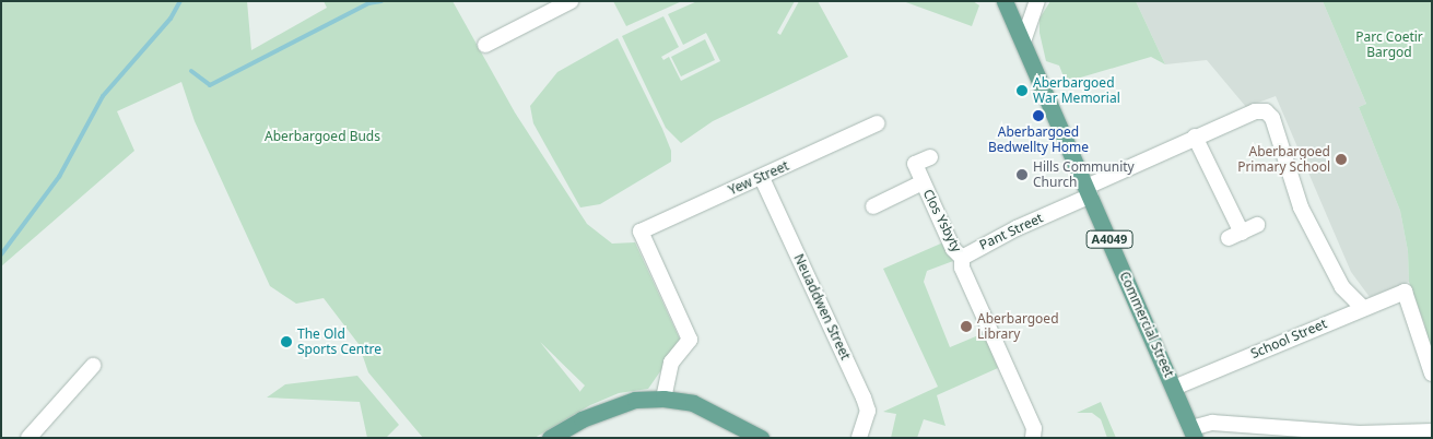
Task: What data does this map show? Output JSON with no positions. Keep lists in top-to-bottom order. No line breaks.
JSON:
{"streets":{"main road":["A4049","Commercial Street"],"street":["Yew Street","Clos Ysbyty","Pant Street","Neuaddwen Street","School Street"]},"crossings":[["Yew Street","Neuaddwen Street"],["Clos Ysbyty","Pant Street"],["Pant Street","Commercial Street"],["Pant Street","School Street"],["Commercial Street","School Street"]],"parks":["Parc Coetir Bargod","Aberbargoed Buds"],"places":["Aberbargoed War Memorial","Aberbargoed Bedwellty Home","Aberbargoed Primary School","Hills Community Church","Aberbargoed Library","The Old Sports Centre"]}
